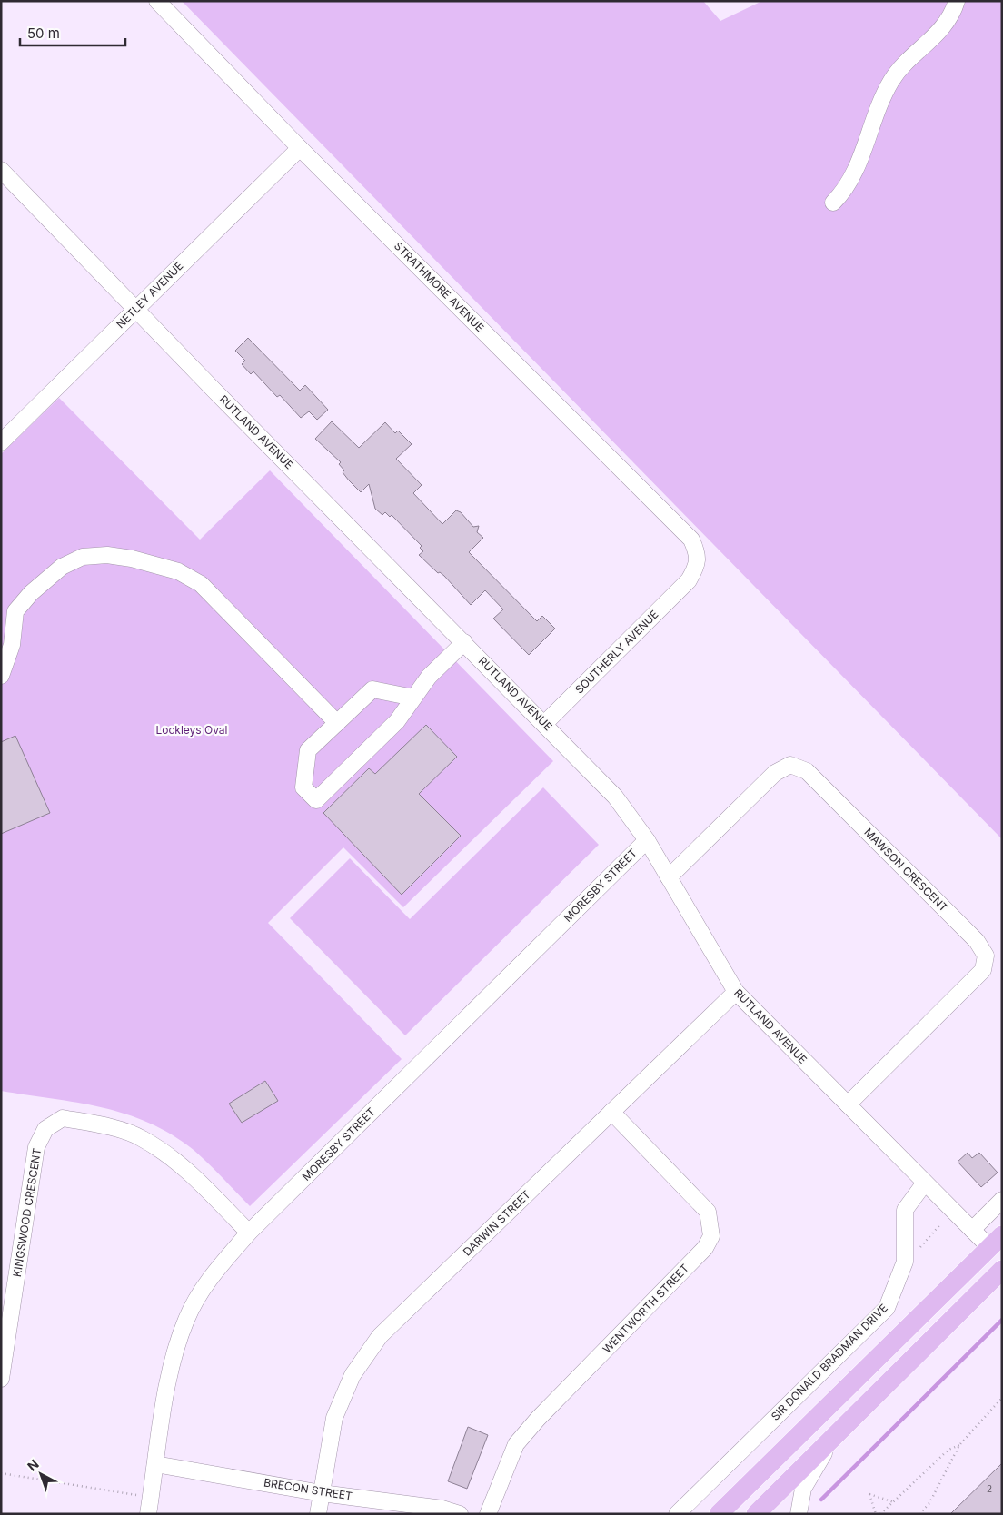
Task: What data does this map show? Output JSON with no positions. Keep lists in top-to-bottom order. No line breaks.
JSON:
{"streets":{"street":["STRATHMORE AVENUE","NETLEY AVENUE","RUTLAND AVENUE","SOUTHERLY AVENUE","MAWSON CRESCENT","MORESBY STREET","KINGSWOOD CRESCENT","DARWIN STREET","WENTWORTH STREET","SIR DONALD BRADMAN DRIVE","BRECON STREET"]},"crossings":[["STRATHMORE AVENUE","NETLEY AVENUE"],["STRATHMORE AVENUE","SOUTHERLY AVENUE"],["NETLEY AVENUE","RUTLAND AVENUE"],["RUTLAND AVENUE","SOUTHERLY AVENUE"],["RUTLAND AVENUE","MAWSON CRESCENT"],["RUTLAND AVENUE","MORESBY STREET"],["RUTLAND AVENUE","DARWIN STREET"],["RUTLAND AVENUE","SIR DONALD BRADMAN DRIVE"],["MORESBY STREET","KINGSWOOD CRESCENT"],["MORESBY STREET","BRECON STREET"],["DARWIN STREET","WENTWORTH STREET"],["DARWIN STREET","BRECON STREET"]],"parks":["Lockleys Oval"],"house_numbers":["2"],"scale_bar":"50 m","north":"top left"}
